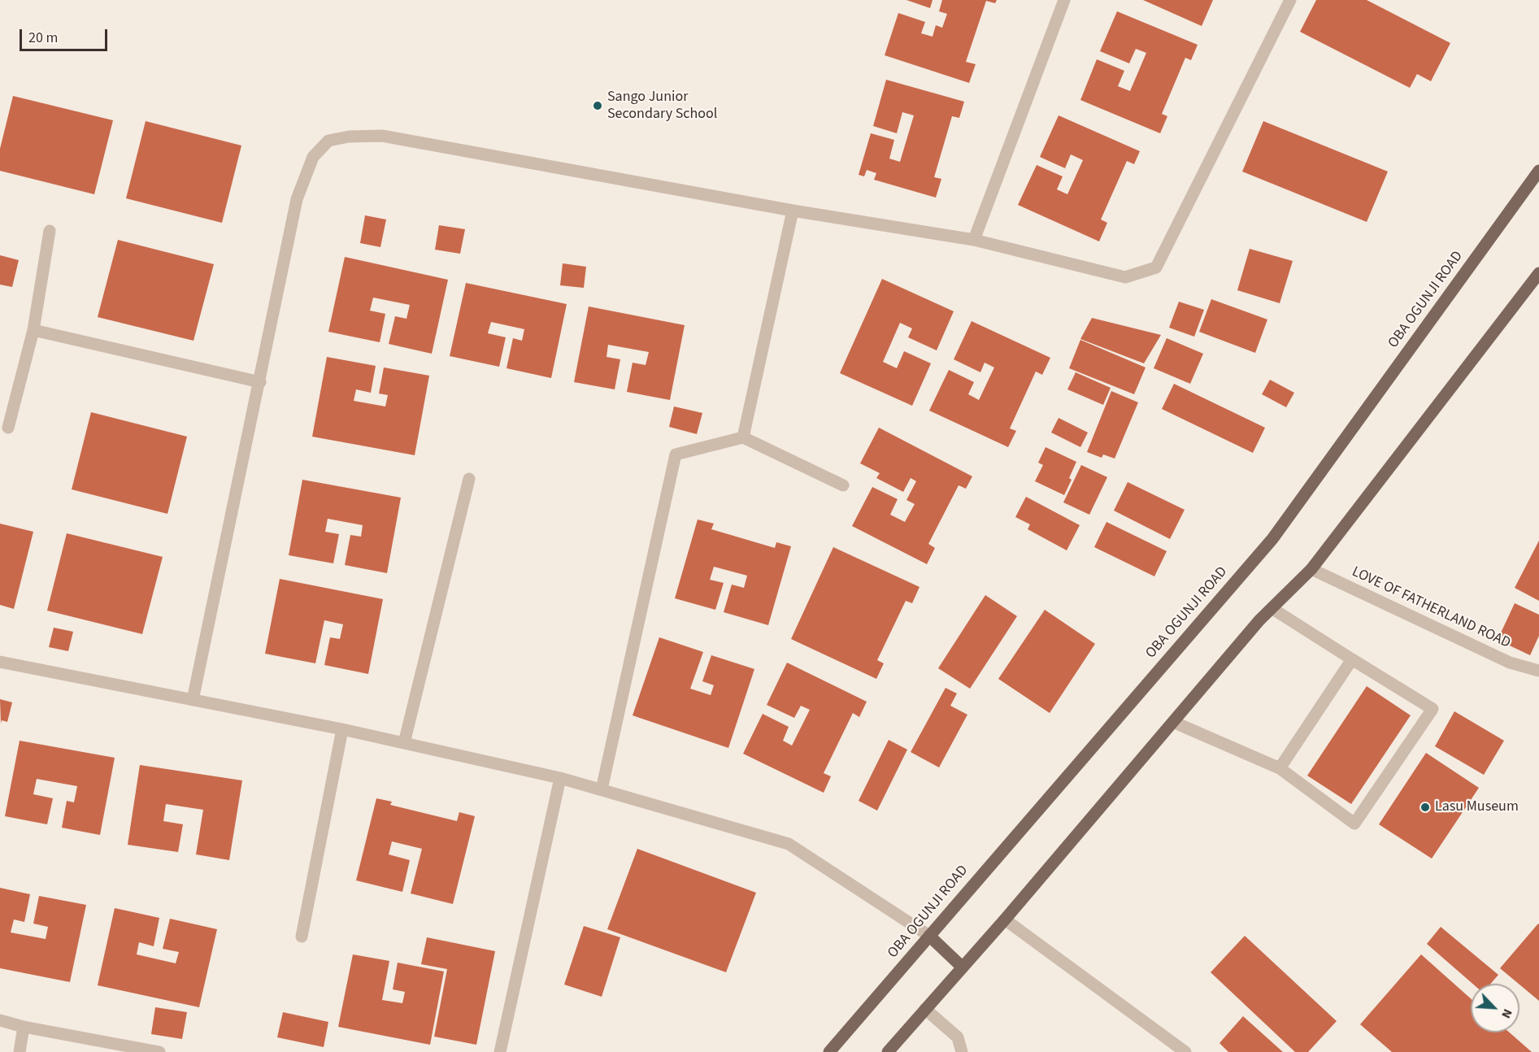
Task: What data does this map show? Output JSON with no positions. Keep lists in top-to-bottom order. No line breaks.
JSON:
{"streets":{"main road":["OBA OGUNJI ROAD"],"street":["LOVE OF FATHERLAND ROAD"]},"places":["Sango Junior Secondary School","Lasu Museum"],"scale_bar":"20 m","north":"bottom right"}
